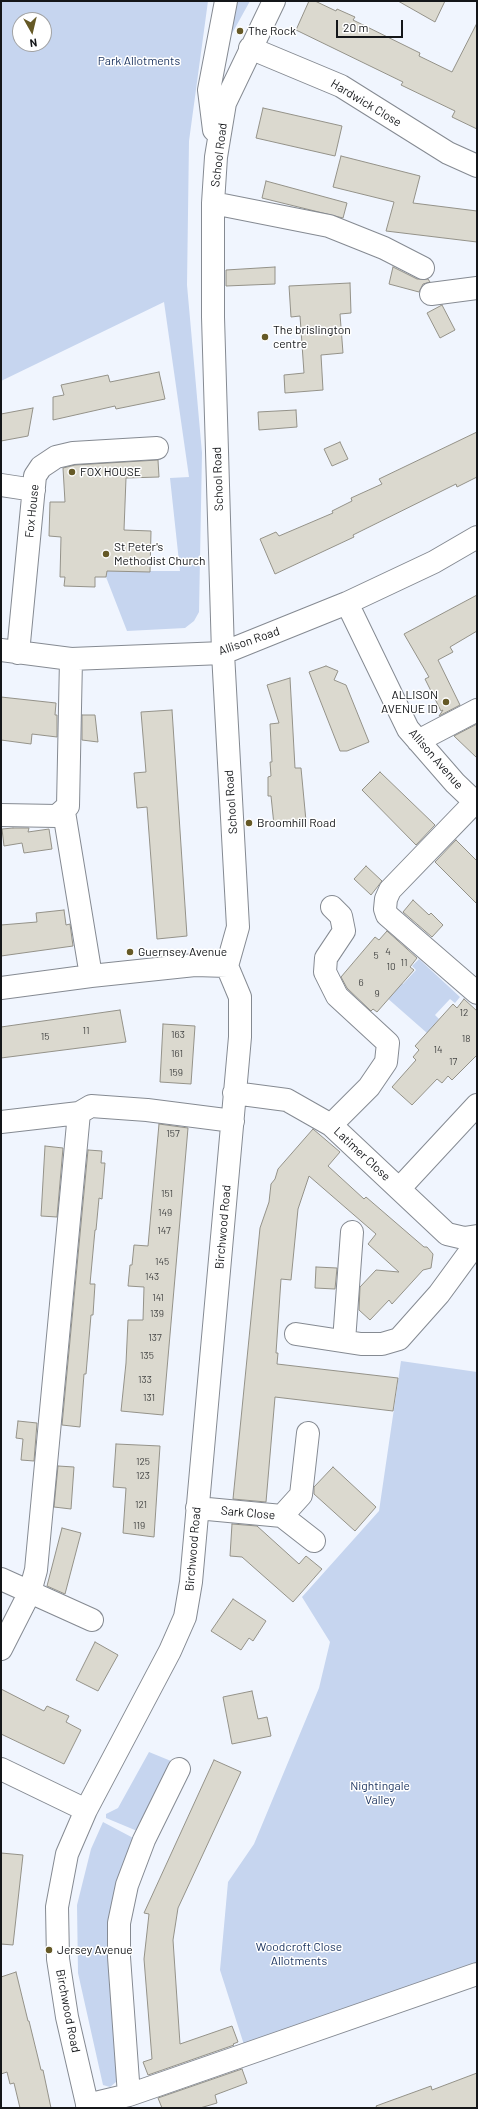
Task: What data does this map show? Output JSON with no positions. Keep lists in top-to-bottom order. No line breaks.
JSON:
{"streets":{"street":["Hardwick Close","School Road","Fox House","Allison Road","Allison Avenue","Latimer Close","Birchwood Road","Sark Close"]},"crossings":[["Hardwick Close","School Road"],["School Road","Allison Road"],["School Road","Birchwood Road"],["Fox House","Allison Road"],["Allison Road","Allison Avenue"],["Latimer Close","Birchwood Road"],["Birchwood Road","Sark Close"]],"parks":["Park Allotments","Nightingale Valley","Woodcroft Close Allotments"],"places":["The Rock","The brislington centre","FOX HOUSE","St Peter's Methodist Church","ALLISON AVENUE ID","Broomhill Road","Guernsey Avenue","Jersey Avenue"],"house_numbers":["4","5","11","10","6","9","12","11","163","15","18","14","161","17","159","157","151","149","147","145","143","141","139","137","135","133","131","125","123","121","119"],"scale_bar":"20 m","north":"bottom"}
